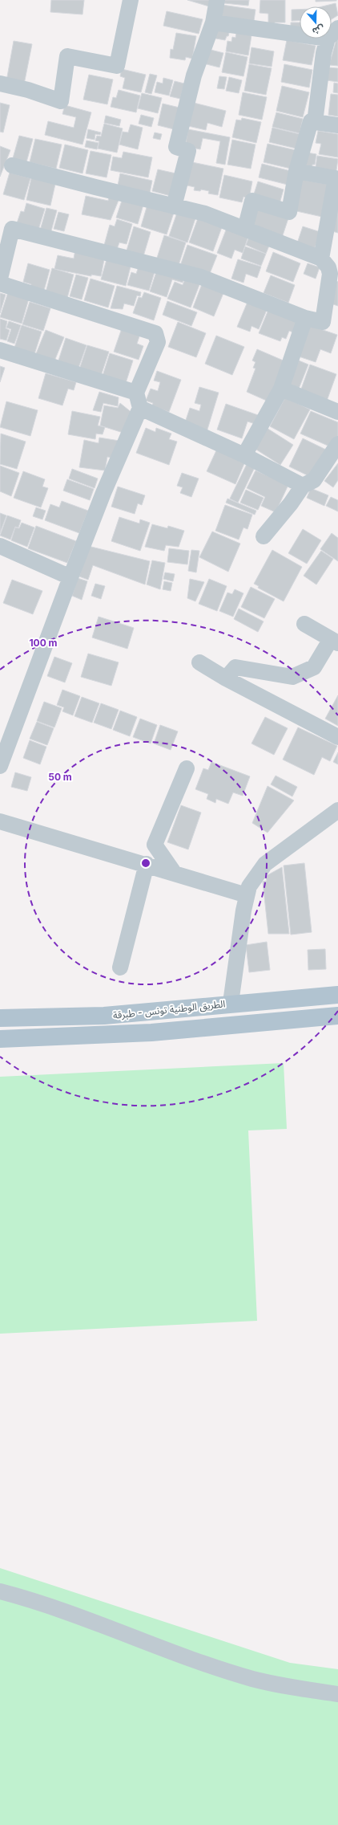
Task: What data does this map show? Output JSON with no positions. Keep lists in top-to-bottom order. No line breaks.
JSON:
{"streets":{"main road":["الطريق الوطنية تونس - طبرقة"]},"north":"bottom","rings":["100 m","50 m"]}
